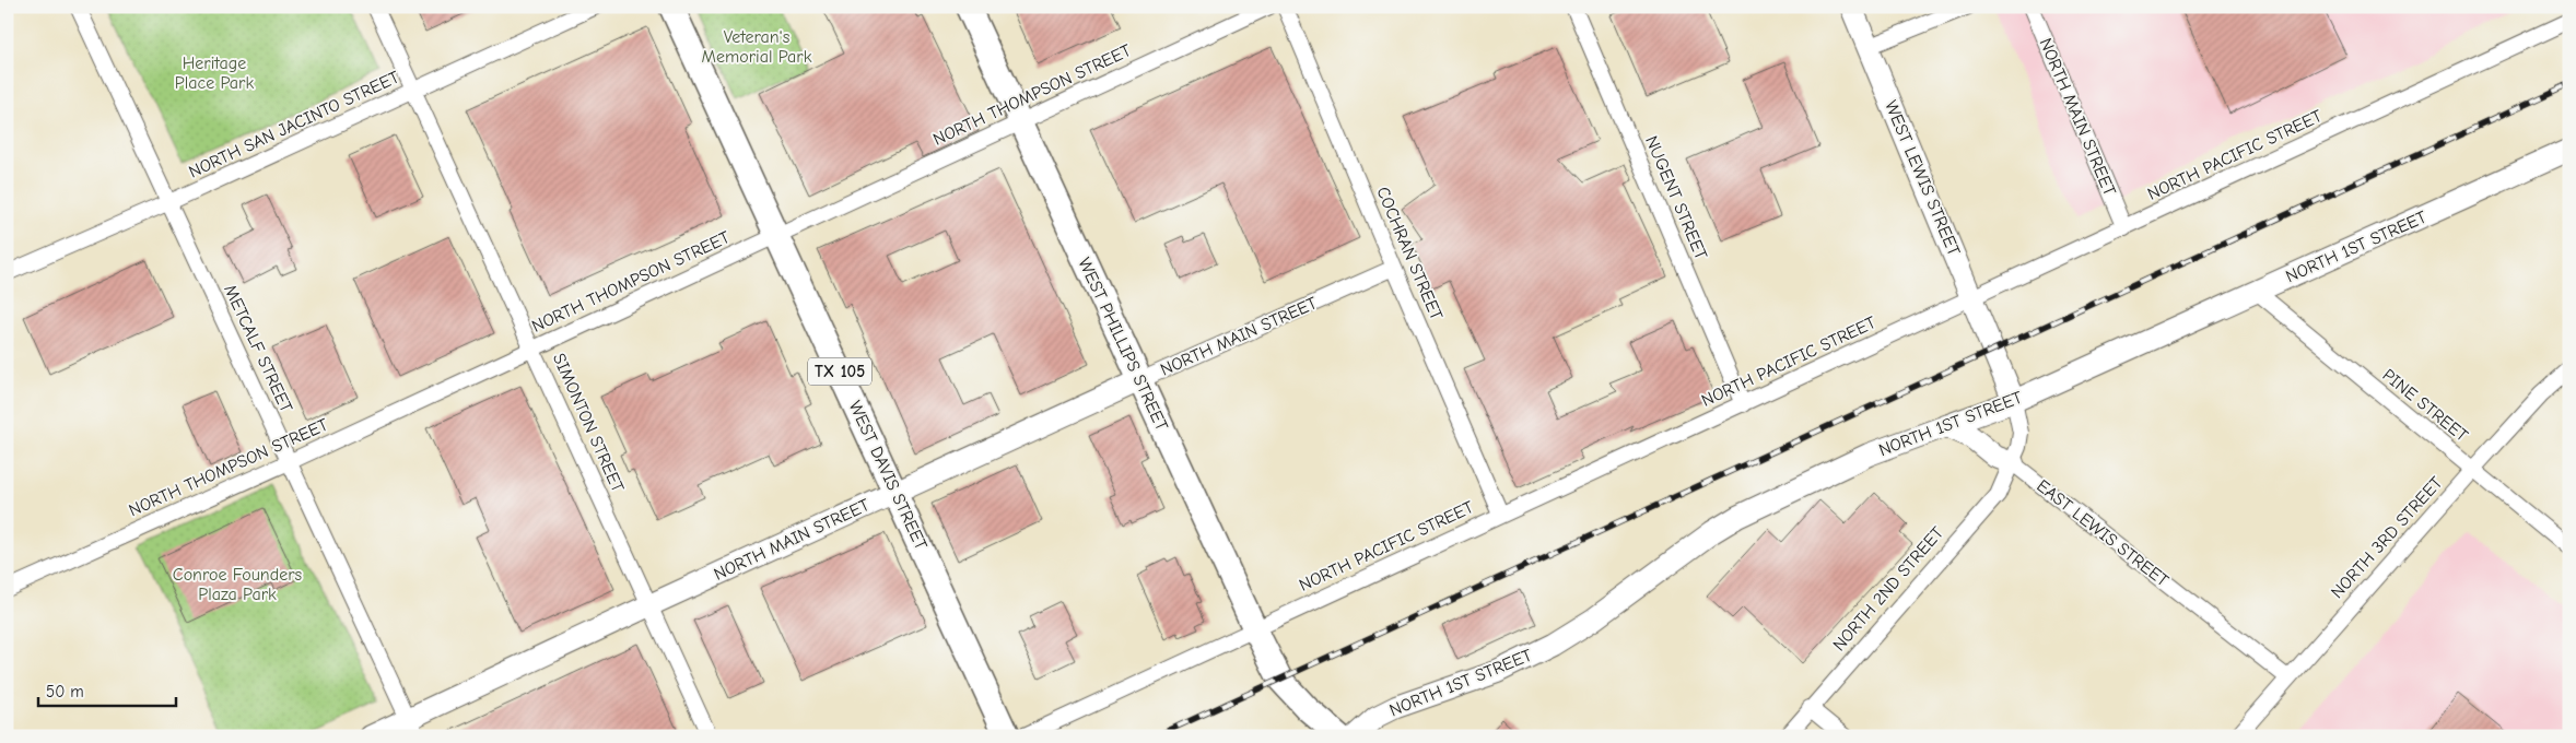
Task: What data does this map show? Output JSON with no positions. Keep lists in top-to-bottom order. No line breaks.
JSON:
{"streets":{"main road":["WEST PHILLIPS STREET","TX 105","WEST DAVIS STREET"],"street":["NORTH THOMPSON STREET","NORTH MAIN STREET","NORTH SAN JACINTO STREET","NORTH PACIFIC STREET","WEST LEWIS STREET","NUGENT STREET","NORTH 1ST STREET","COCHRAN STREET","METCALF STREET","PINE STREET","SIMONTON STREET","EAST LEWIS STREET","NORTH 3RD STREET","NORTH 2ND STREET"]},"crossings":[["NORTH THOMPSON STREET","WEST PHILLIPS STREET"],["NORTH THOMPSON STREET","METCALF STREET"],["NORTH THOMPSON STREET","SIMONTON STREET"],["NORTH THOMPSON STREET","WEST DAVIS STREET"],["NORTH MAIN STREET","NORTH PACIFIC STREET"],["NORTH MAIN STREET","COCHRAN STREET"],["NORTH MAIN STREET","WEST PHILLIPS STREET"],["NORTH MAIN STREET","METCALF STREET"],["NORTH MAIN STREET","SIMONTON STREET"],["NORTH MAIN STREET","WEST DAVIS STREET"],["NORTH SAN JACINTO STREET","METCALF STREET"],["NORTH SAN JACINTO STREET","SIMONTON STREET"],["NORTH PACIFIC STREET","WEST LEWIS STREET"],["NORTH PACIFIC STREET","NUGENT STREET"],["NORTH PACIFIC STREET","COCHRAN STREET"],["NORTH PACIFIC STREET","WEST PHILLIPS STREET"],["WEST LEWIS STREET","NORTH 1ST STREET"],["NORTH 1ST STREET","PINE STREET"],["PINE STREET","NORTH 3RD STREET"],["EAST LEWIS STREET","NORTH 3RD STREET"],["EAST LEWIS STREET","NORTH 2ND STREET"]],"parks":["Veteran's Memorial Park","Heritage Place Park","Conroe Founders Plaza Park"],"scale_bar":"50 m"}
